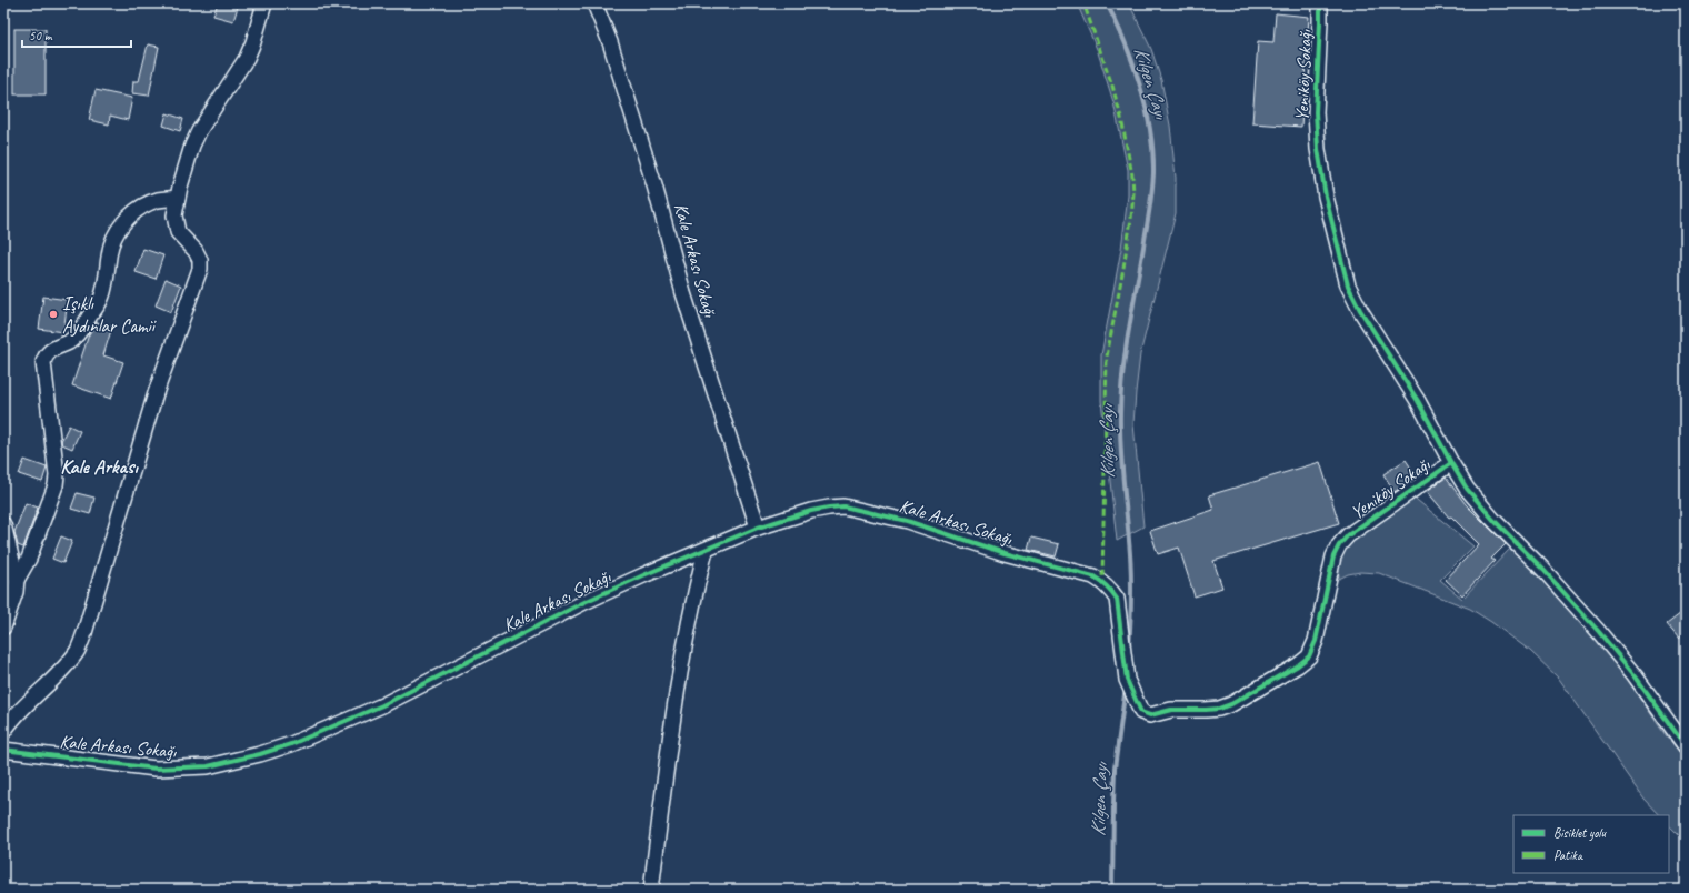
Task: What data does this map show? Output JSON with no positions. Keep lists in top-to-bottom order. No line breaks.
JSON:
{"streets":{"street":["Yeniköy Sokağı","Kale Arkası Sokağı"]},"crossings":[["Yeniköy Sokağı","Kale Arkası Sokağı"]],"districts":["Kale Arkası"],"water":["Kilgen Çayı"],"places":["Işıklı Aydınlar Camii"],"legend":["Bisiklet yolu","Patika"],"scale_bar":"50 m"}
